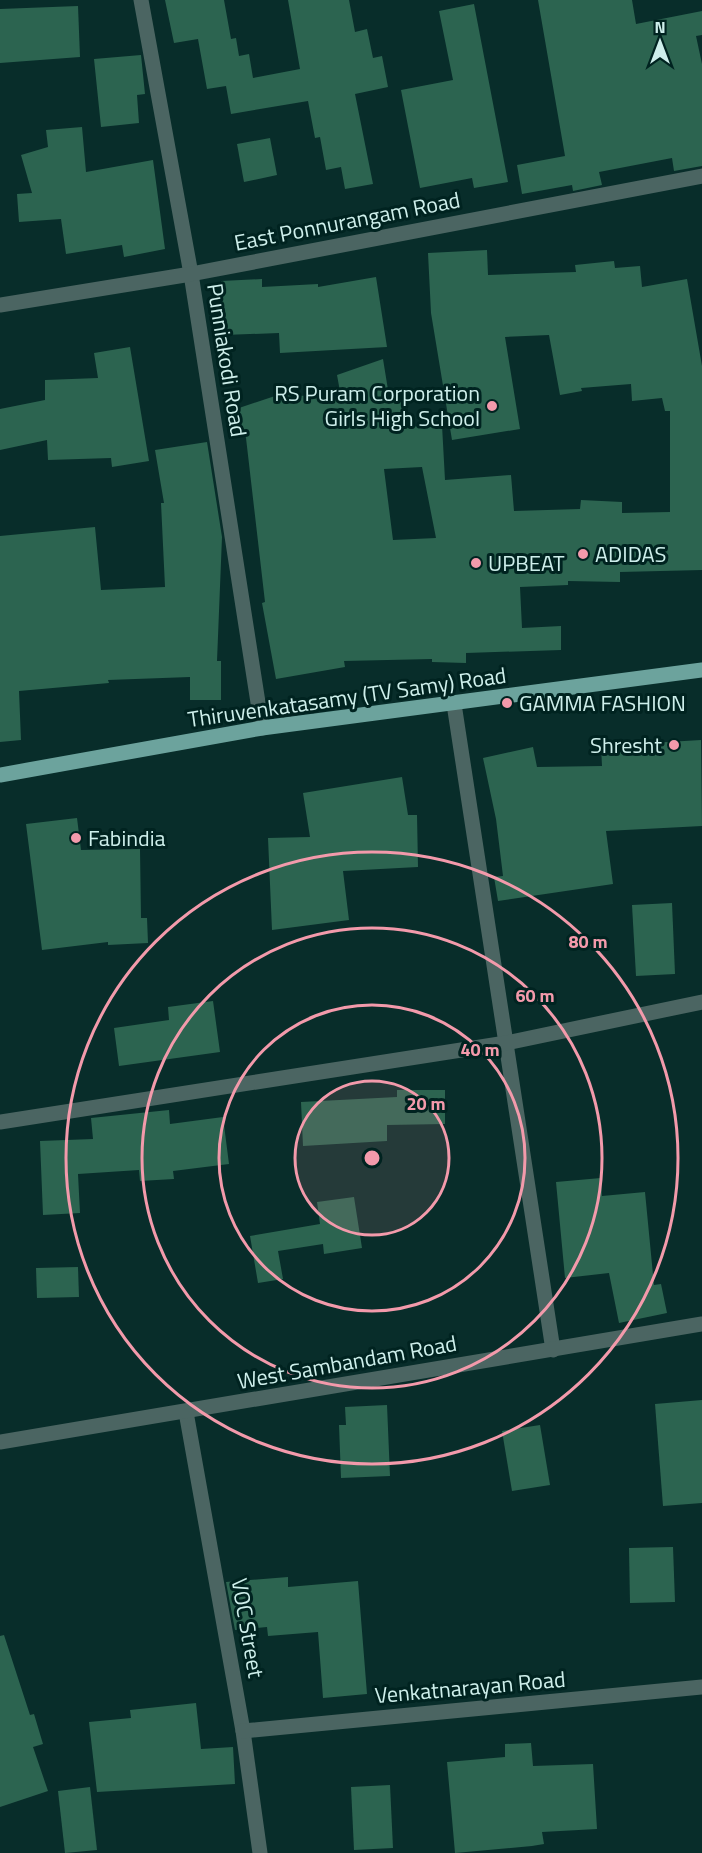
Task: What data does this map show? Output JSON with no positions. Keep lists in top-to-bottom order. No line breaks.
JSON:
{"streets":{"main road":["Thiruvenkatasamy (TV Samy) Road"],"street":["East Ponnurangam Road","Punniakodi Road","West Sambandam Road","VOC Street","Venkatnarayan Road"]},"crossings":[["East Ponnurangam Road","Punniakodi Road"],["Punniakodi Road","Thiruvenkatasamy (TV Samy) Road"],["West Sambandam Road","VOC Street"],["VOC Street","Venkatnarayan Road"]],"places":["RS Puram Corporation Girls High School","ADIDAS","UPBEAT","GAMMA FASHION","Shresht","Fabindia"],"north":"top","rings":["80 m","60 m","40 m","20 m"]}
